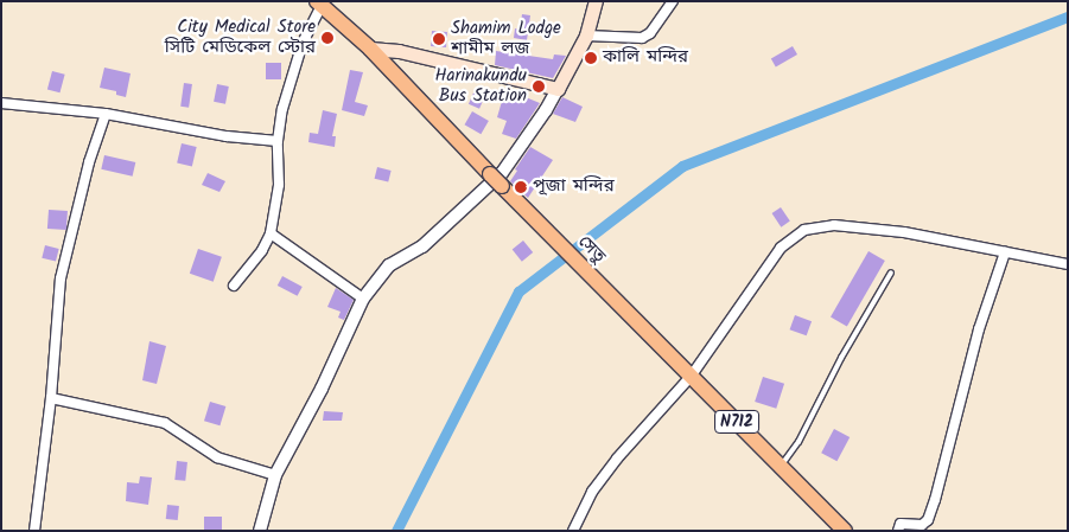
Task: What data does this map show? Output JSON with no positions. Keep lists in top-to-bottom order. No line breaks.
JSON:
{"streets":{"highway":["সেতু","N712"]},"crossings":[["সেতু","N712"]],"places":["City Medical Store সিটি মেডিকেল স্টোর","Shamim Lodge শামীম লজ","কালি মন্দির","Harinakundu Bus Station","পূজা মন্দির"]}
